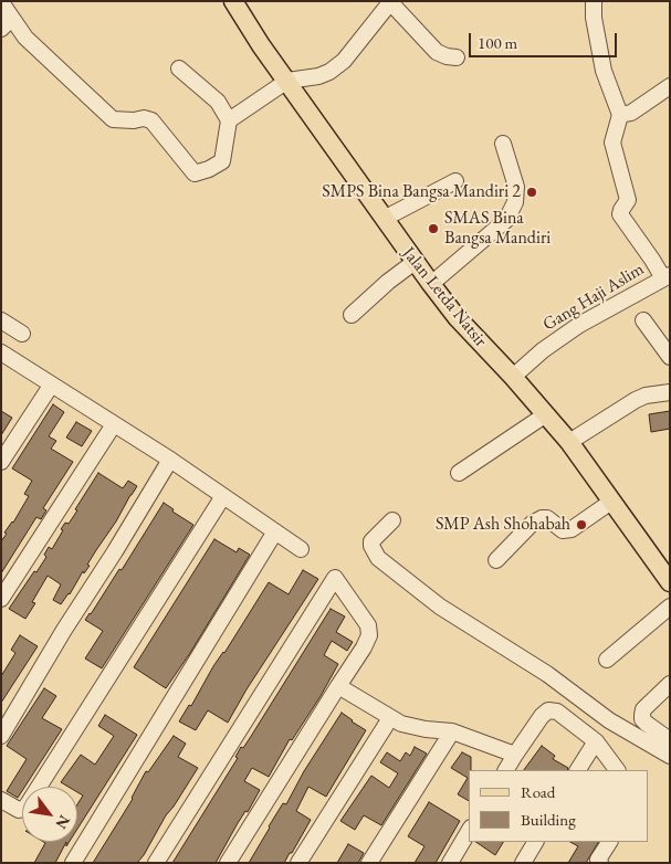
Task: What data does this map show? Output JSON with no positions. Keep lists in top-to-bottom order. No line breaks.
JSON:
{"streets":{"main road":["Jalan Letda Natsir"],"street":["Gang Haji Aslim"]},"crossings":[["Jalan Letda Natsir","Gang Haji Aslim"]],"places":["SMPS Bina Bangsa Mandiri 2","SMAS Bina Bangsa Mandiri","SMP Ash Shohabah"],"legend":["Road","Building"],"scale_bar":"100 m","north":"bottom right"}
